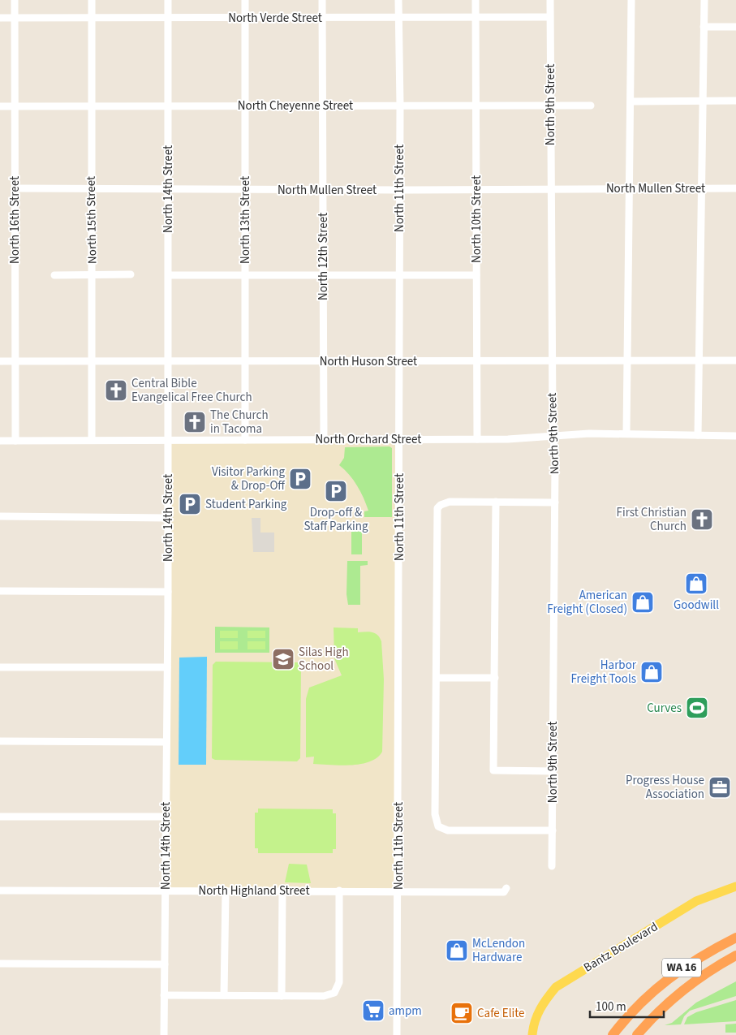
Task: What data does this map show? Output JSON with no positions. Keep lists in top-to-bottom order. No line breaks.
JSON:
{"streets":{"highway":["WA 16"],"main road":["Bantz Boulevard"],"street":["North Verde Street","North 9th Street","North Cheyenne Street","North 11th Street","North Mullen Street","North 14th Street","North 10th Street","North 16th Street","North 15th Street","North 13th Street","North 12th Street","North Huson Street","North Orchard Street","North Highland Street"]},"crossings":[["North Verde Street","North 9th Street"],["North Verde Street","North 11th Street"],["North Verde Street","North 14th Street"],["North Verde Street","North 10th Street"],["North Verde Street","North 16th Street"],["North Verde Street","North 15th Street"],["North Verde Street","North 13th Street"],["North Verde Street","North 12th Street"],["North 9th Street","North Cheyenne Street"],["North 9th Street","North Mullen Street"],["North 9th Street","North Huson Street"],["North 9th Street","North Orchard Street"],["North Cheyenne Street","North 11th Street"],["North Cheyenne Street","North 14th Street"],["North Cheyenne Street","North 10th Street"],["North Cheyenne Street","North 16th Street"],["North Cheyenne Street","North 15th Street"],["North Cheyenne Street","North 13th Street"],["North Cheyenne Street","North 12th Street"],["North 11th Street","North Mullen Street"],["North 11th Street","North Huson Street"],["North 11th Street","North Orchard Street"],["North 11th Street","North Highland Street"],["North Mullen Street","North 14th Street"],["North Mullen Street","North 10th Street"],["North Mullen Street","North 16th Street"],["North Mullen Street","North 15th Street"],["North Mullen Street","North 13th Street"],["North Mullen Street","North 12th Street"],["North 14th Street","North Huson Street"],["North 14th Street","North Orchard Street"],["North 14th Street","North Highland Street"],["North 10th Street","North Huson Street"],["North 10th Street","North Orchard Street"],["North 16th Street","North Huson Street"],["North 16th Street","North Orchard Street"],["North 15th Street","North Huson Street"],["North 15th Street","North Orchard Street"],["North 13th Street","North Huson Street"],["North 13th Street","North Orchard Street"],["North 12th Street","North Huson Street"],["North 12th Street","North Orchard Street"]],"places":{"church":["Central Bible Evangelical Free Church","The Church in Tacoma","First Christian Church"],"parking":["Visitor Parking & Drop-Off","Drop-off & Staff Parking","Student Parking"],"shop":["Goodwill","American Freight (Closed)","Harbor Freight Tools","McLendon Hardware"],"school or university":["Silas High School"],"sports":["Curves"],"office":["Progress House Association"],"supermarket":["ampm"],"cafe":["Cafe Elite"]},"scale_bar":"100 m"}
